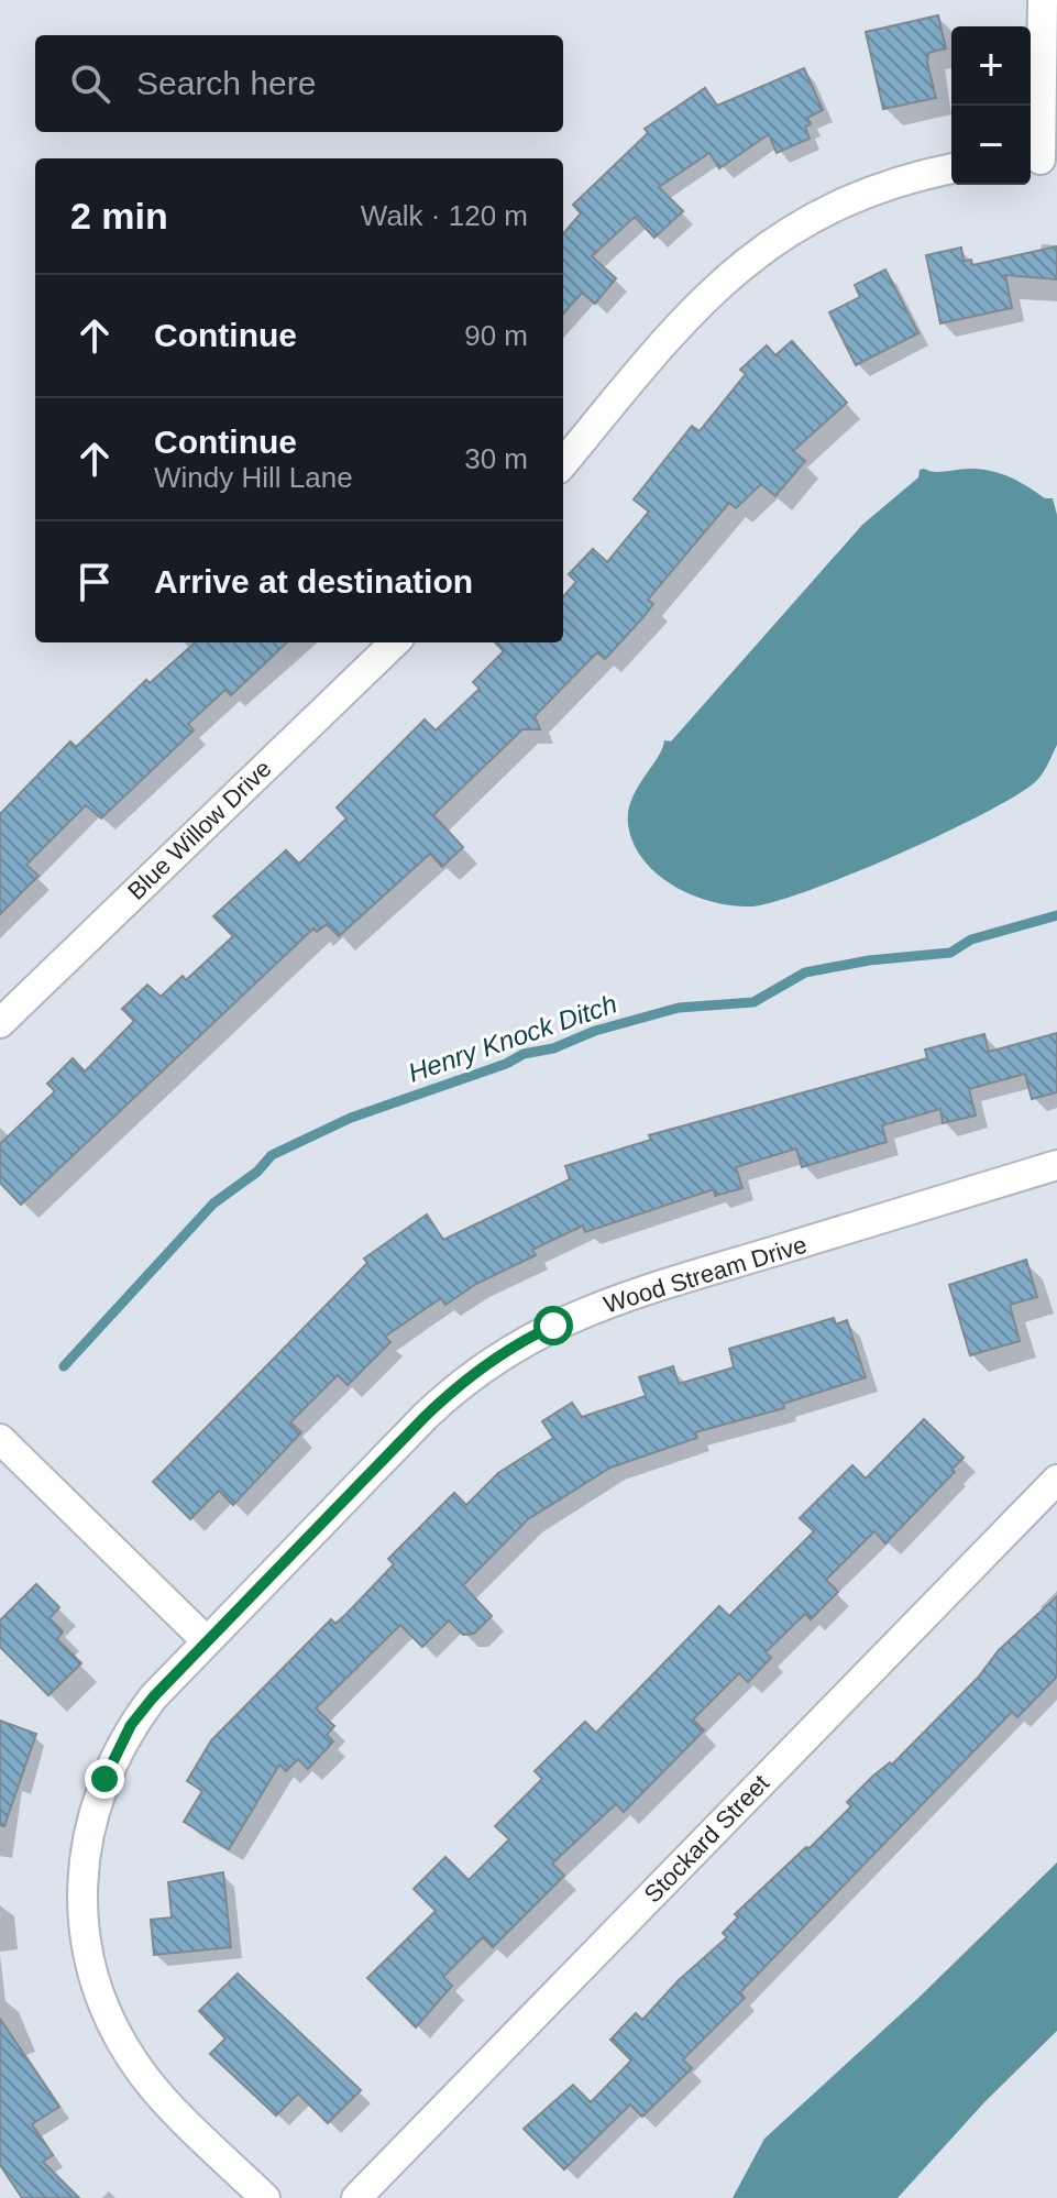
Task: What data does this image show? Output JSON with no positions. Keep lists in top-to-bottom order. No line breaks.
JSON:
{"streets":{"street":["Blue Willow Drive","Wood Stream Drive","Stockard Street"]},"water":["Henry Knock Ditch"],"page":{"map_buttons":["+","−"],"search":"Search here","heading":["2 min","Walk · 120 m"],"list":[["Continue","90 m"],["Continue","Windy Hill Lane","30 m"],"Arrive at destination"]}}
